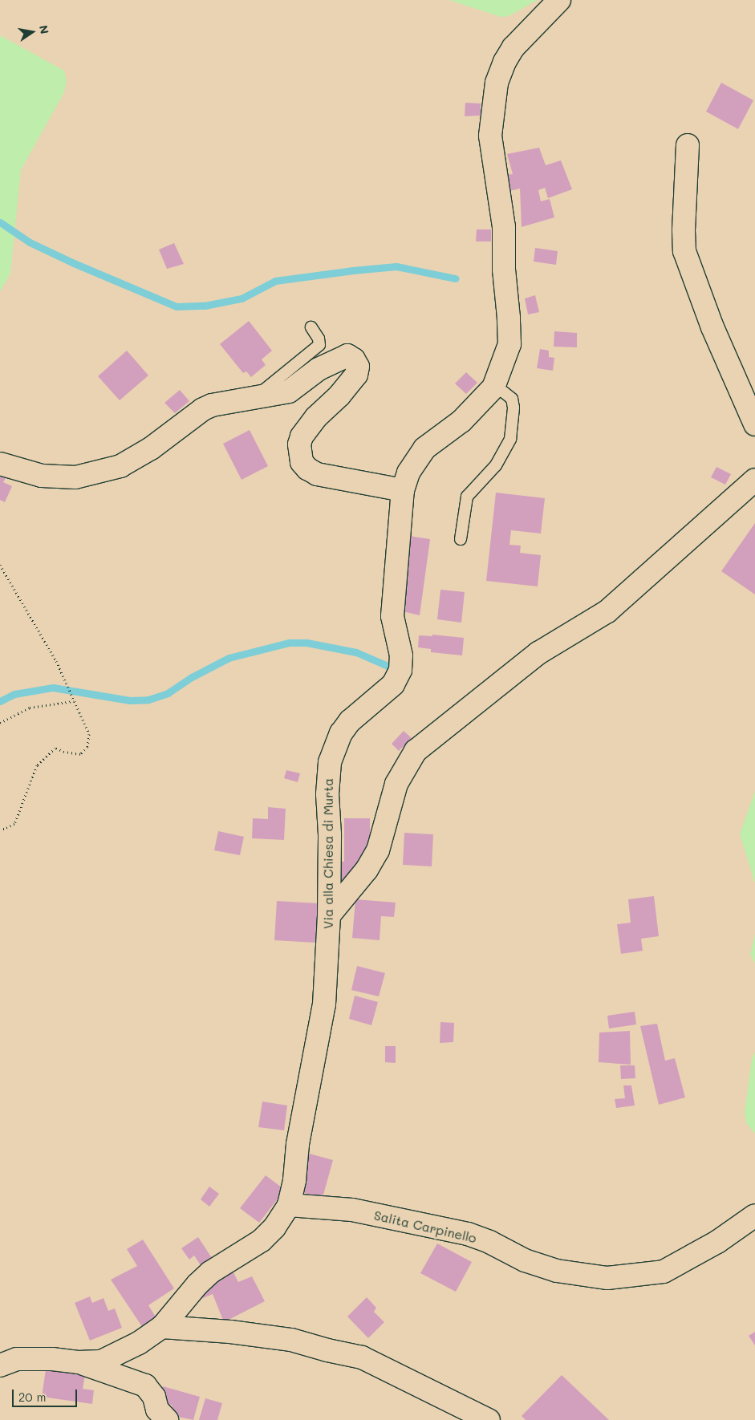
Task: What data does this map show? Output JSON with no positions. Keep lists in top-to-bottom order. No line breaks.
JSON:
{"streets":{"street":["Via alla Chiesa di Murta","Salita Carpinello"]},"crossings":[["Via alla Chiesa di Murta","Salita Carpinello"]],"scale_bar":"20 m","north":"right"}
